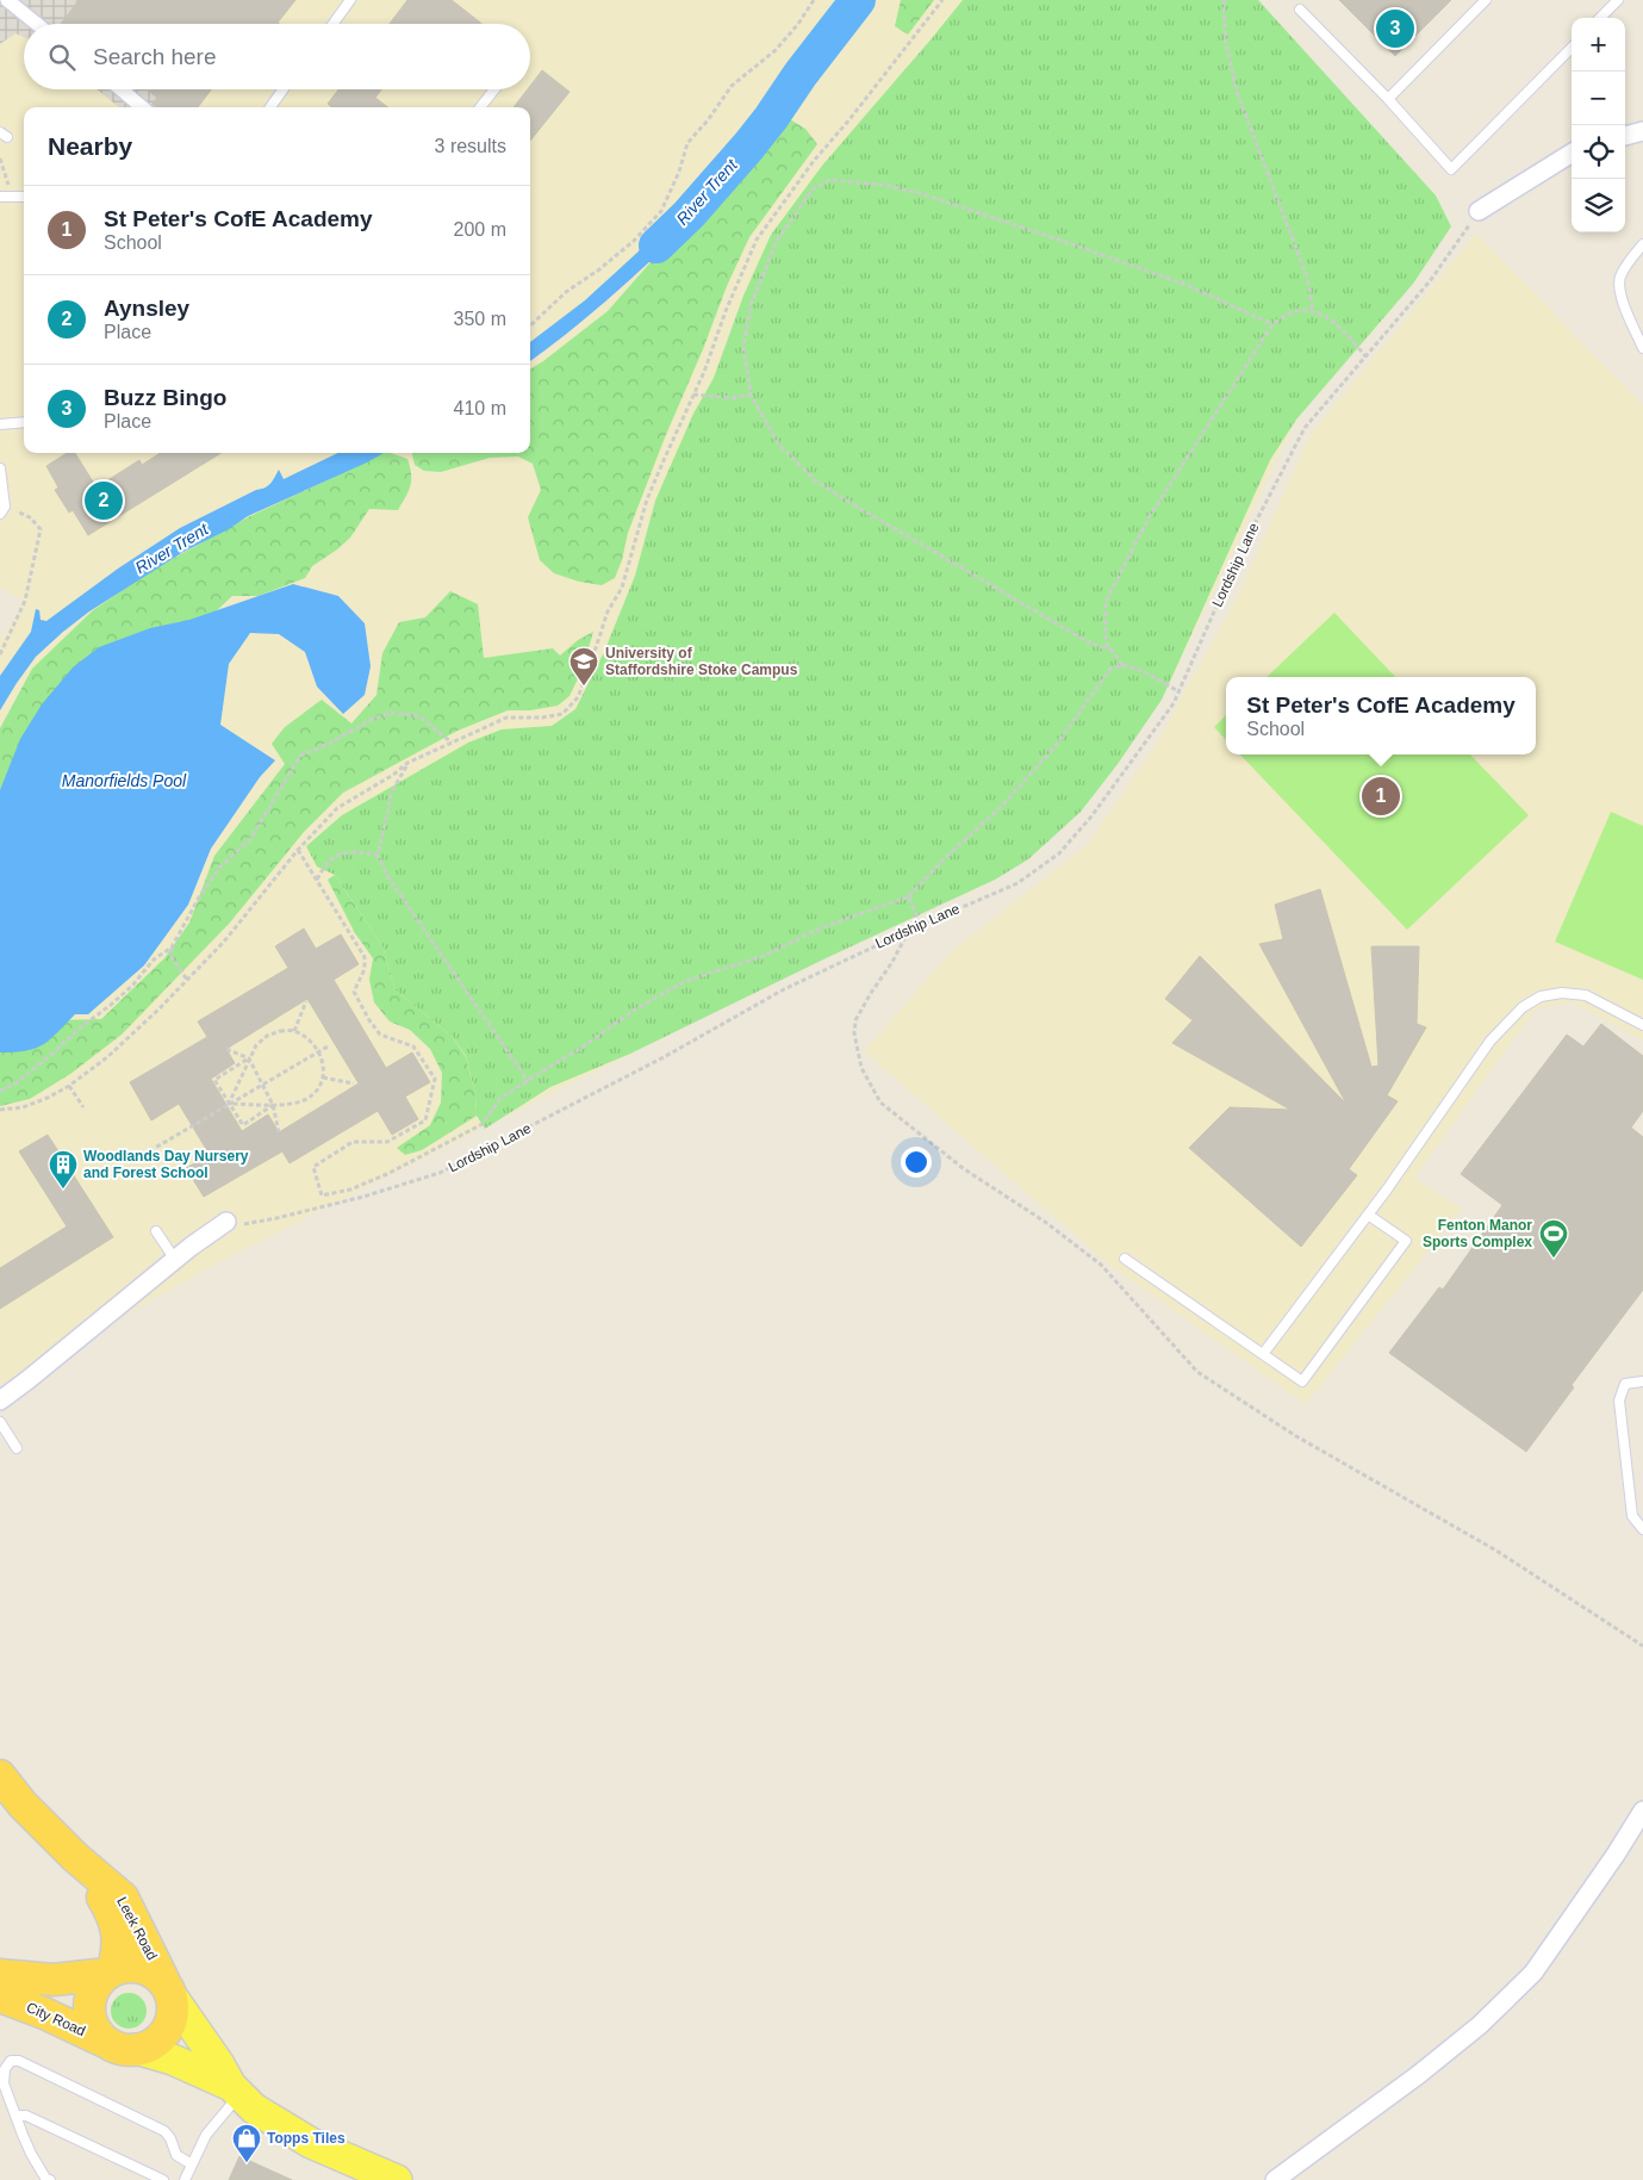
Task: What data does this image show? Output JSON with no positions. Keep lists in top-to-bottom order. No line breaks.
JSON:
{"streets":{"highway":["Leek Road","City Road"],"path":["Lordship Lane"]},"crossings":[["Leek Road","City Road"]],"water":["River Trent","Manorfields Pool"],"places":{"school or university":["University of Staffordshire Stoke Campus"],"building":["Woodlands Day Nursery and Forest School"],"sports":["Fenton Manor Sports Complex"],"shop":["Topps Tiles"]},"page":{"pins":["3","2","1"],"map_buttons":["+","−"],"search":"Search here","heading":["Nearby","3 results"],"list":[{"mark":"1","name":"St Peter's CofE Academy","note":"School","value":"200 m"},{"mark":"2","name":"Aynsley","note":"Place","value":"350 m"},{"mark":"3","name":"Buzz Bingo","note":"Place","value":"410 m"}],"popup":["St Peter's CofE Academy","School"]}}
